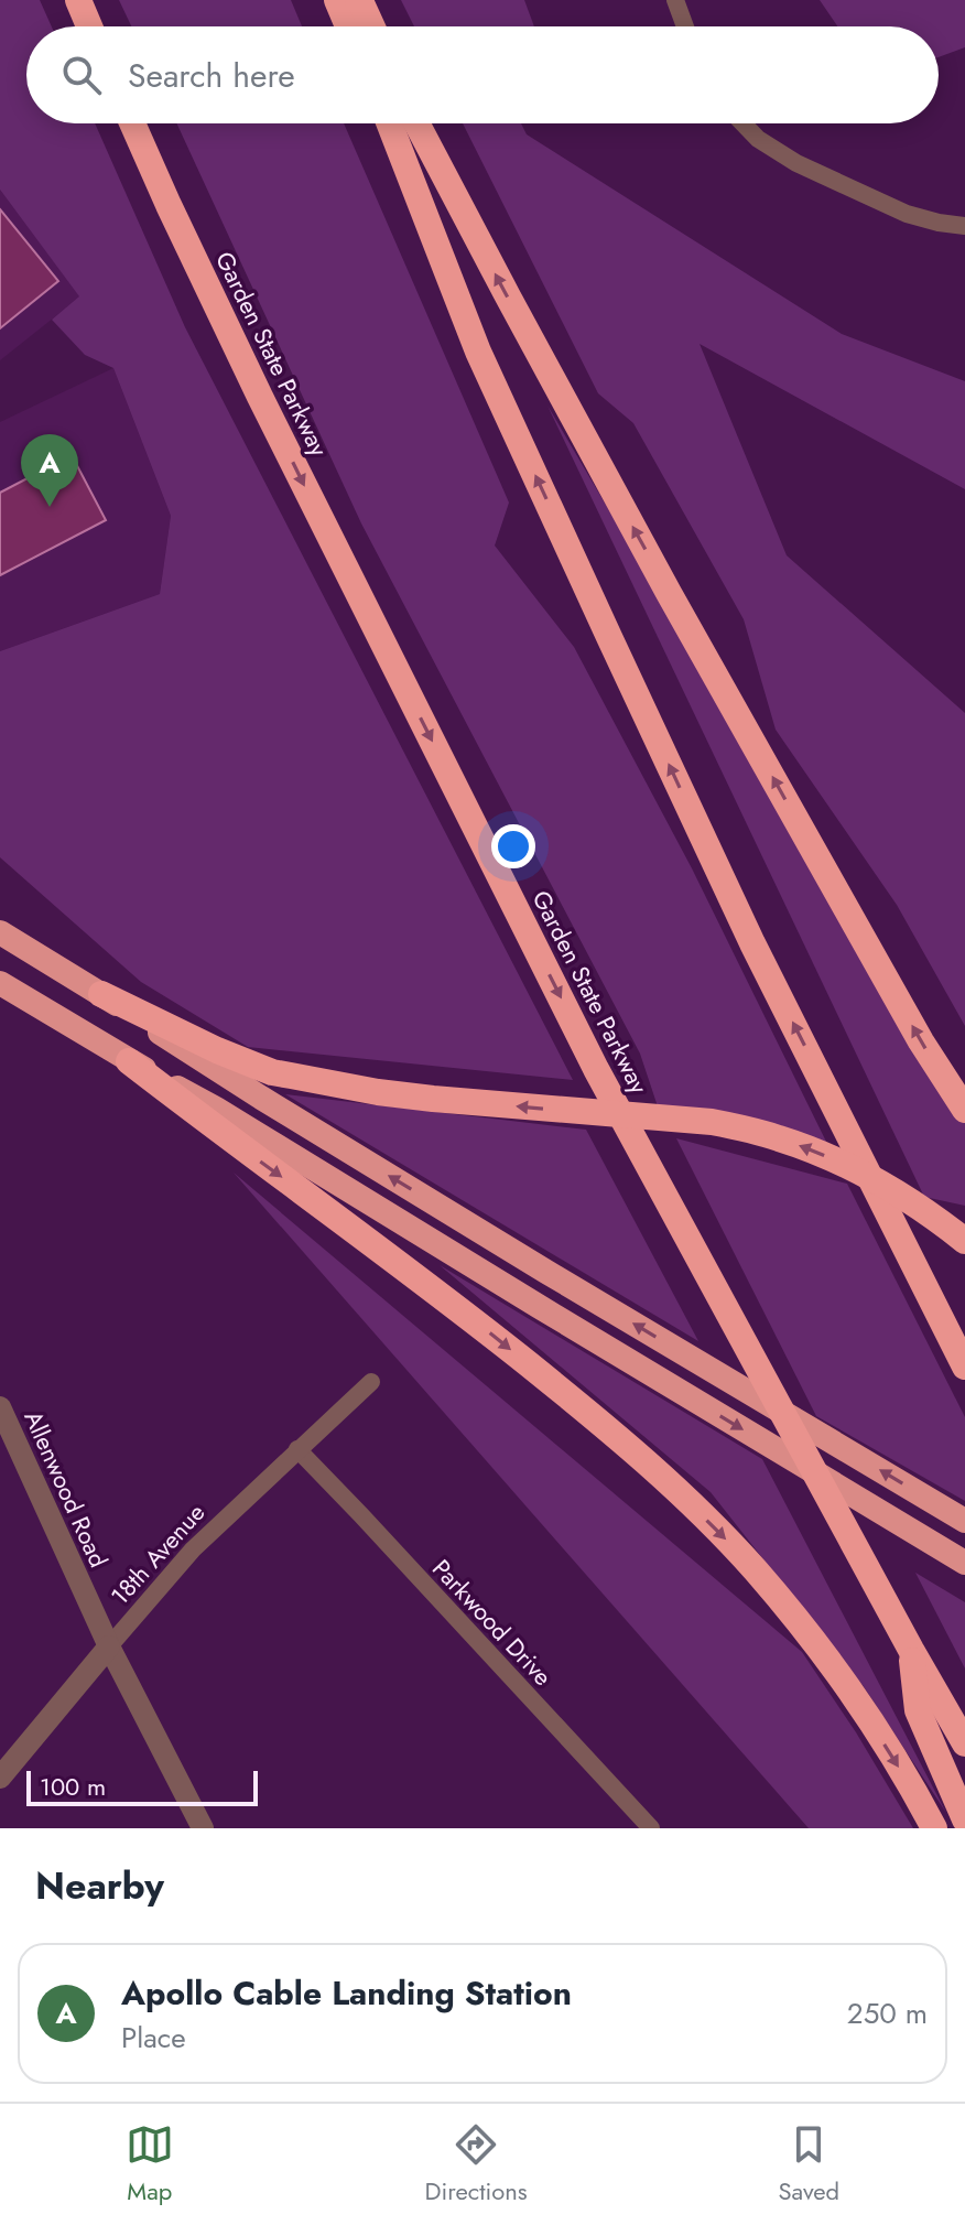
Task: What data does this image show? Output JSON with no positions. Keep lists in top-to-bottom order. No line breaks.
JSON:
{"streets":{"highway":["Garden State Parkway"],"street":["Allenwood Road","18th Avenue","Parkwood Drive"]},"crossings":[["Allenwood Road","18th Avenue"],["18th Avenue","Parkwood Drive"]],"scale_bar":"100 m","page":{"search":"Search here","pins":"A","scale":"100 m","heading":"Nearby","list":[{"mark":"A","name":"Apollo Cable Landing Station","note":"Place","value":"250 m"}],"nav":["Map","Directions","Saved"]}}
